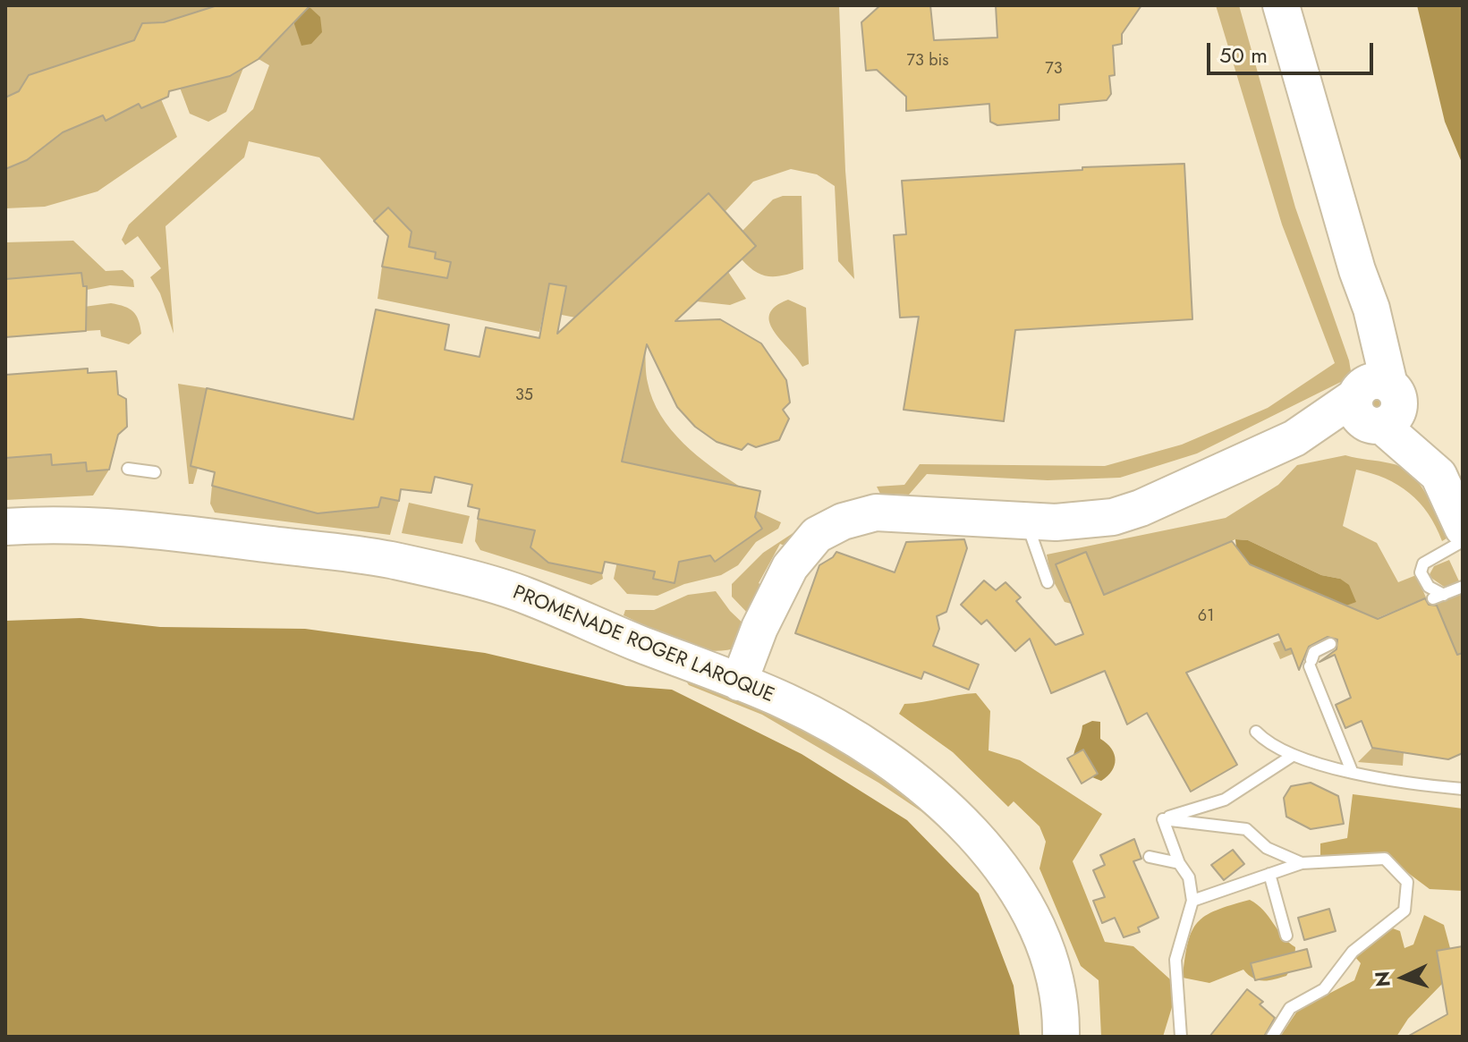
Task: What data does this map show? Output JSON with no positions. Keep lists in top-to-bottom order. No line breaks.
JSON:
{"streets":{"main road":["PROMENADE ROGER LAROQUE"]},"house_numbers":["73 bis","73","35","61"],"scale_bar":"50 m","north":"left"}
